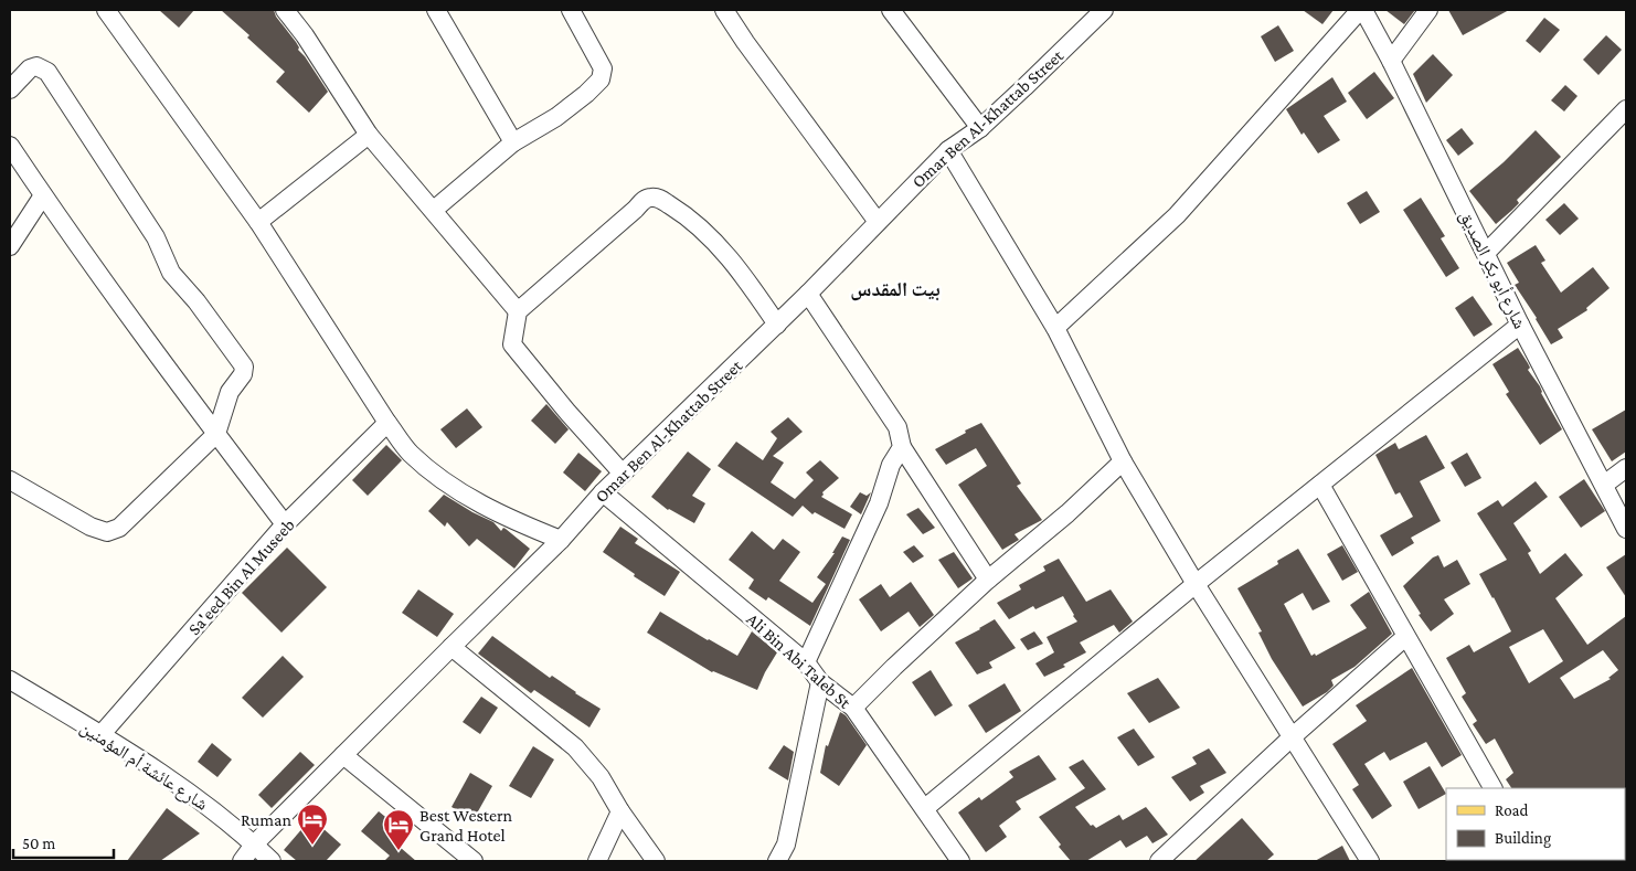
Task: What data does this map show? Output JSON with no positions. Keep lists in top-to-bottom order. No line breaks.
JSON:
{"streets":{"street":["Omar Ben Al-Khattab Street","شارع أبو بكر الصديق","Sa'eed Bin Al Museeb","Ali Bin Abi Taleb St","شارع عائشة أم المؤمنين"]},"crossings":[["Omar Ben Al-Khattab Street","Ali Bin Abi Taleb St"],["Omar Ben Al-Khattab Street","شارع عائشة أم المؤمنين"],["Sa'eed Bin Al Museeb","شارع عائشة أم المؤمنين"]],"districts":["بيت المقدس"],"places":{"hotel":["Ruman","Best Western Grand Hotel"]},"legend":["Road","Building"],"scale_bar":"50 m"}
